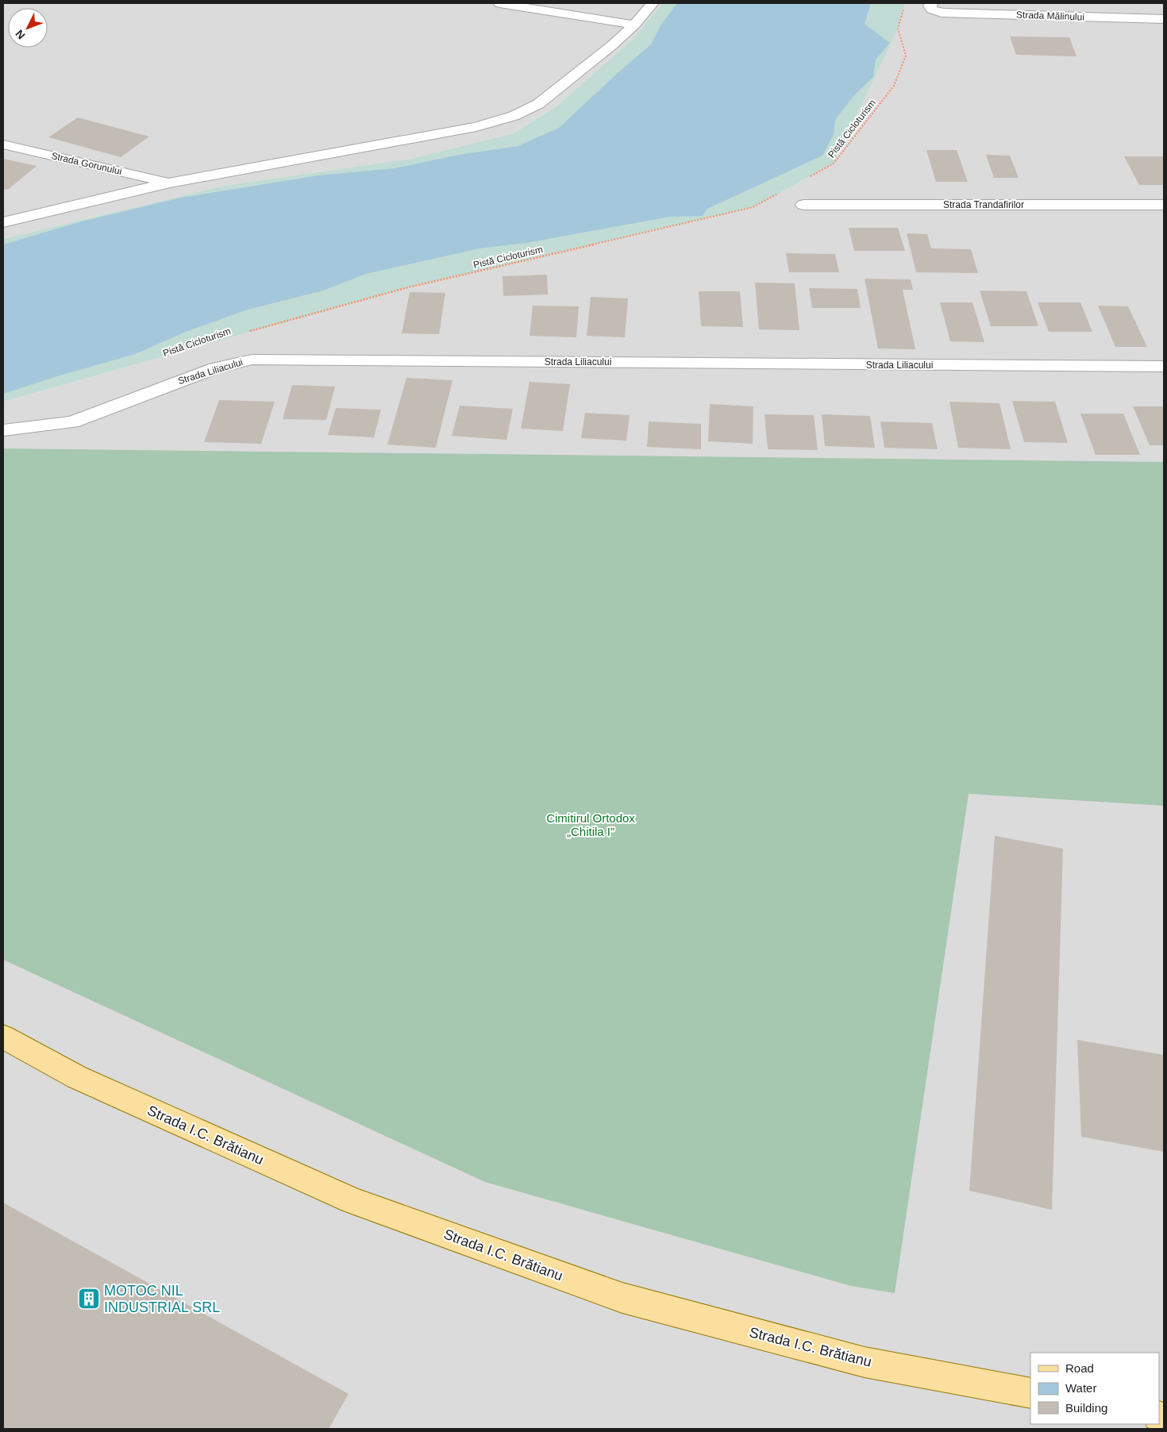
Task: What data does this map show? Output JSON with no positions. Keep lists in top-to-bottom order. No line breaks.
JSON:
{"streets":{"main road":["Strada I.C. Brătianu"],"street":["Strada Mălinului","Strada Gorunului","Strada Trandafirilor","Strada Liliacului"],"path":["Pistă Cicloturism"]},"parks":["Cimitirul Ortodox „Chitila I”"],"places":{"building":["MOTOC NIL INDUSTRIAL SRL"]},"legend":["Road","Water","Building"],"north":"bottom left"}
